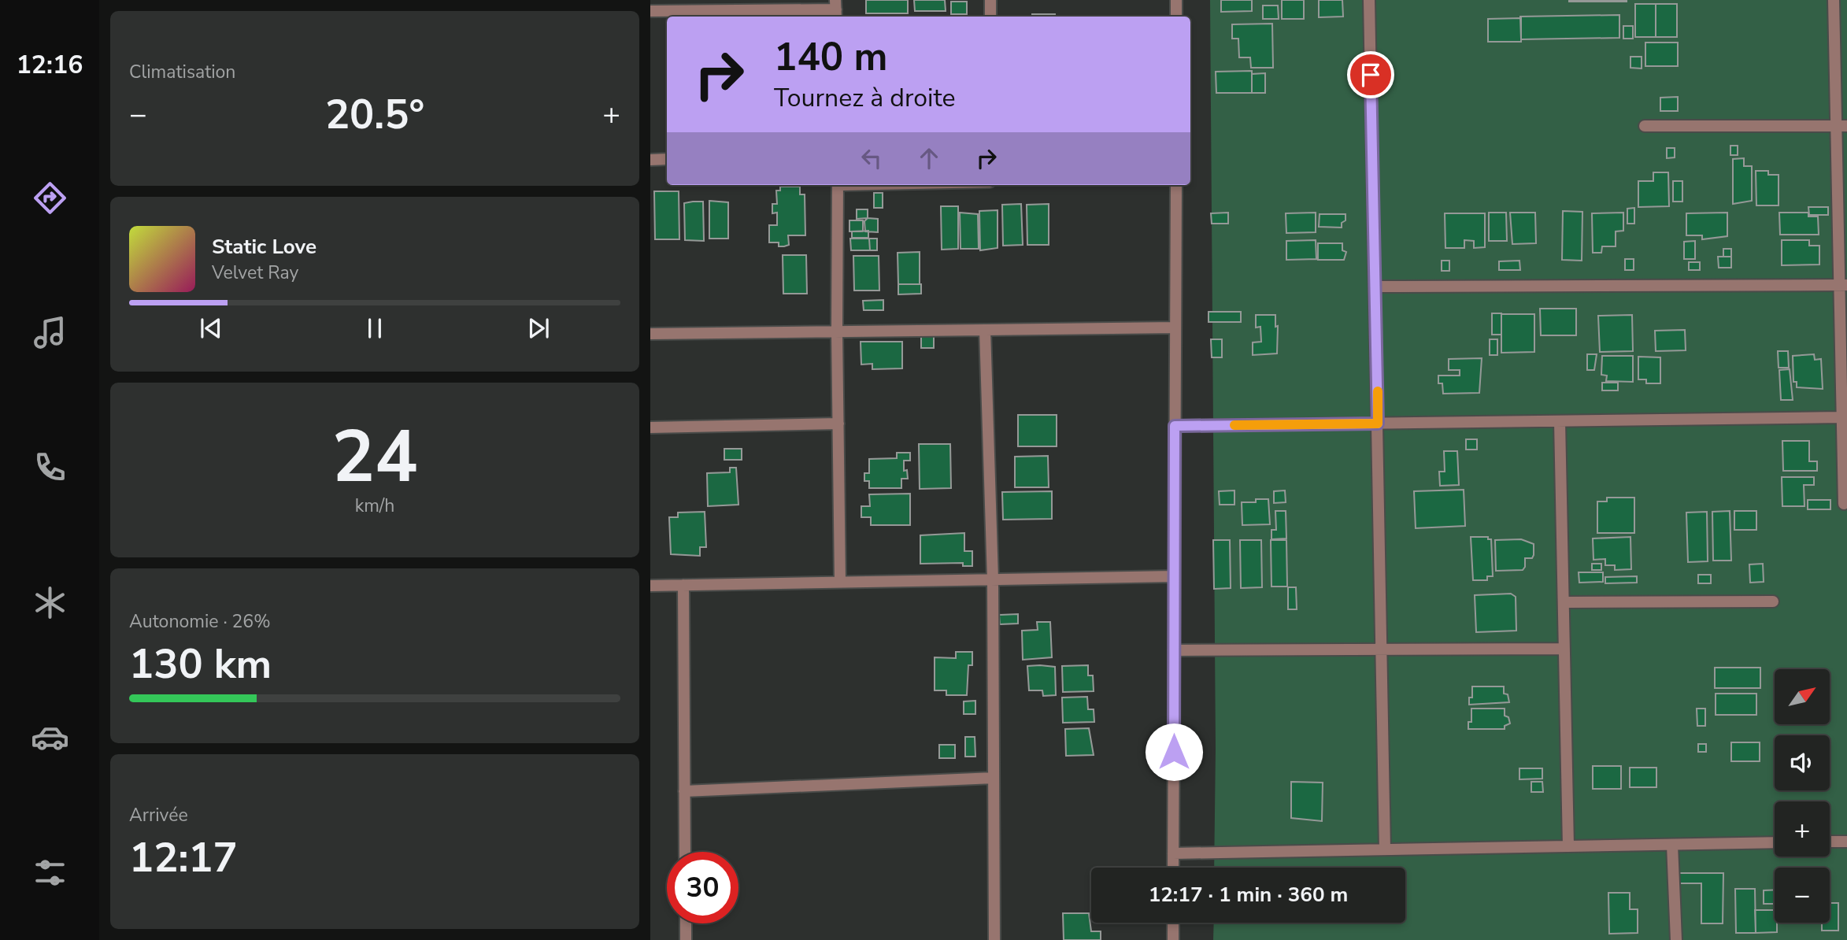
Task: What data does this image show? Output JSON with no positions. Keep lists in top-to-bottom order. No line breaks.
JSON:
{"north":"top right","page":{"tabs":"12:16","tile":["Climatisation",["24","km/h"],["Autonomie · 26%","130 km"],["Arrivée","12:17"]],"turn":["140 m","Tournez à droite"],"heat":["−","20.5°","+"],"song":["Static Love","Velvet Ray"],"map_buttons":["+","−"],"limit":"30","trip":"12:17 · 1 min · 360 m"}}
